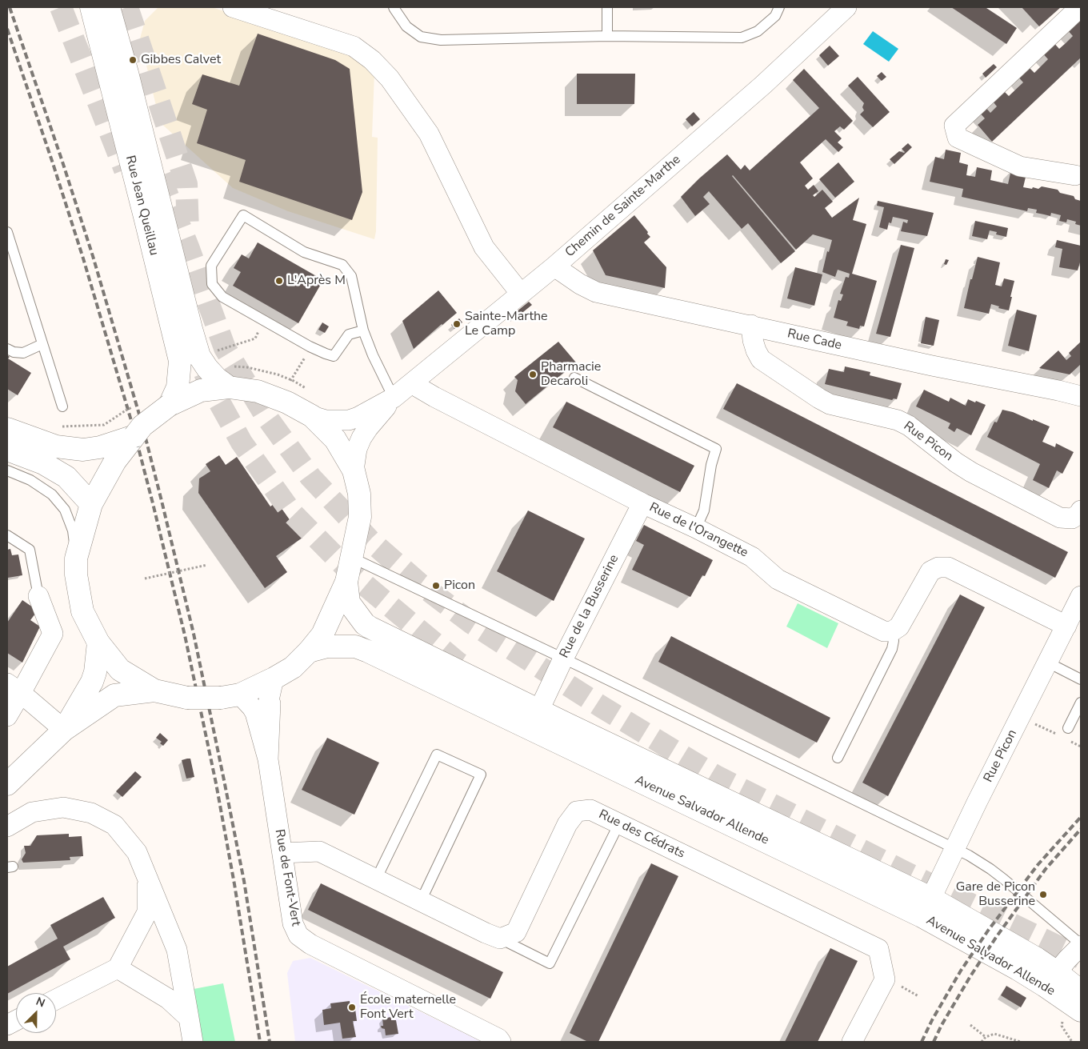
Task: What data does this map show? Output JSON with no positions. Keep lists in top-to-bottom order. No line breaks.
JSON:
{"streets":{"main road":["Rue Jean Queillau","Avenue Salvador Allende"],"street":["Chemin de Sainte-Marthe","Rue Cade","Rue Picon","Rue de l'Orangette","Rue de la Busserine","Rue des Cédrats","Rue de Font-Vert"]},"crossings":[["Chemin de Sainte-Marthe","Rue Cade"],["Chemin de Sainte-Marthe","Rue de l'Orangette"],["Rue Cade","Rue Picon"],["Rue Picon","Avenue Salvador Allende"],["Rue de l'Orangette","Rue de la Busserine"],["Rue de la Busserine","Avenue Salvador Allende"]],"places":["Gibbes Calvet","L'Après M","Sainte-Marthe Le Camp","Pharmacie Decaroli","Picon","Gare de Picon Busserine","École maternelle Font Vert"],"north":"top right"}
